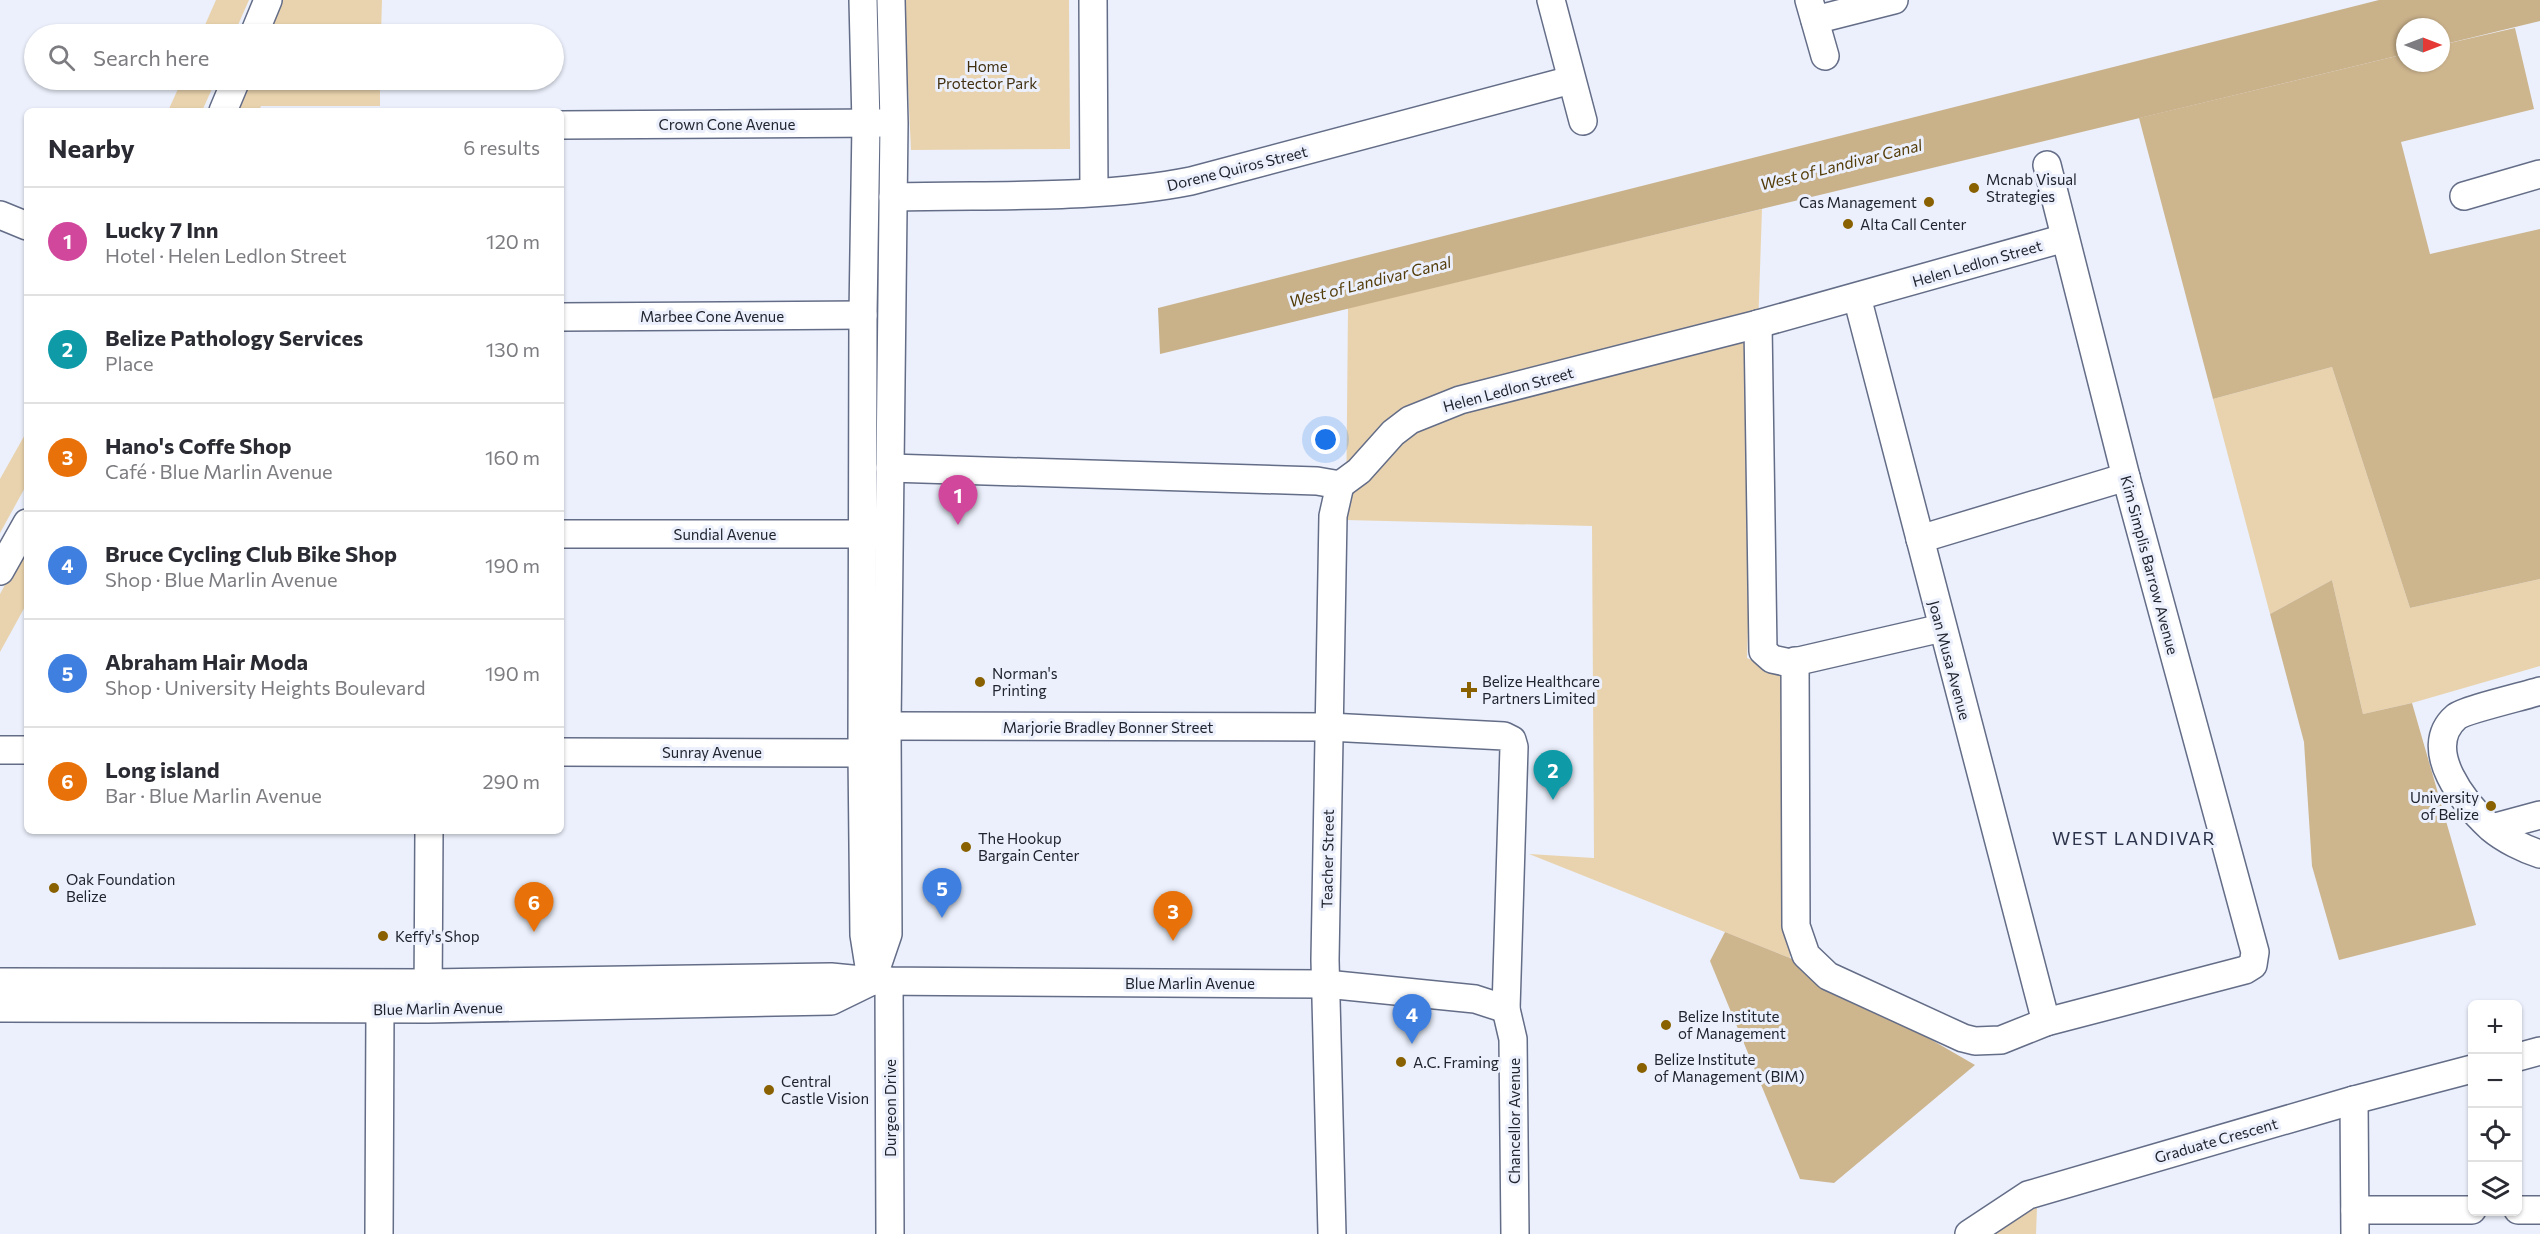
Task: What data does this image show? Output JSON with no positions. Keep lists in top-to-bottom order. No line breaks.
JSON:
{"streets":{"street":["Crown Cone Avenue","Dorene Quiros Street","Helen Ledlon Street","Marbee Cone Avenue","Sundial Avenue","Kim Simplis Barrow Avenue","Joan Musa Avenue","Marjorie Bradley Bonner Street","Sunray Avenue","Teacher Street","Blue Marlin Avenue","Durgeon Drive","Chancellor Avenue","Graduate Crescent"]},"crossings":[["Helen Ledlon Street","Kim Simplis Barrow Avenue"],["Helen Ledlon Street","Joan Musa Avenue"],["Helen Ledlon Street","Teacher Street"],["Kim Simplis Barrow Avenue","Joan Musa Avenue"],["Marjorie Bradley Bonner Street","Teacher Street"],["Marjorie Bradley Bonner Street","Blue Marlin Avenue"],["Marjorie Bradley Bonner Street","Chancellor Avenue"],["Teacher Street","Blue Marlin Avenue"],["Blue Marlin Avenue","Durgeon Drive"],["Blue Marlin Avenue","Chancellor Avenue"]],"districts":["WEST LANDIVAR"],"water":["West of Landivar Canal"],"parks":["Home Protector Park"],"places":{"other":["Mcnab Visual Strategies","Cas Management","Alta Call Center","Norman's Printing","University of Belize","The Hookup Bargain Center","Oak Foundation Belize","Keffy's Shop","Belize Institute of Management","A.C. Framing","Belize Institute of Management (BIM)","Central Castle Vision"],"health":["Belize Healthcare Partners Limited"]},"north":"right","page":{"search":"Search here","heading":["Nearby","6 results"],"list":[{"mark":"1","name":"Lucky 7 Inn","note":"Hotel · Helen Ledlon Street","value":"120 m"},{"mark":"2","name":"Belize Pathology Services","note":"Place","value":"130 m"},{"mark":"3","name":"Hano's Coffe Shop","note":"Café · Blue Marlin Avenue","value":"160 m"},{"mark":"4","name":"Bruce Cycling Club Bike Shop","note":"Shop · Blue Marlin Avenue","value":"190 m"},{"mark":"5","name":"Abraham Hair Moda","note":"Shop · University Heights Boulevard","value":"190 m"},{"mark":"6","name":"Long island","note":"Bar · Blue Marlin Avenue","value":"290 m"}],"pins":["1","2","5","6","3","4"],"map_buttons":["+","−"]}}
